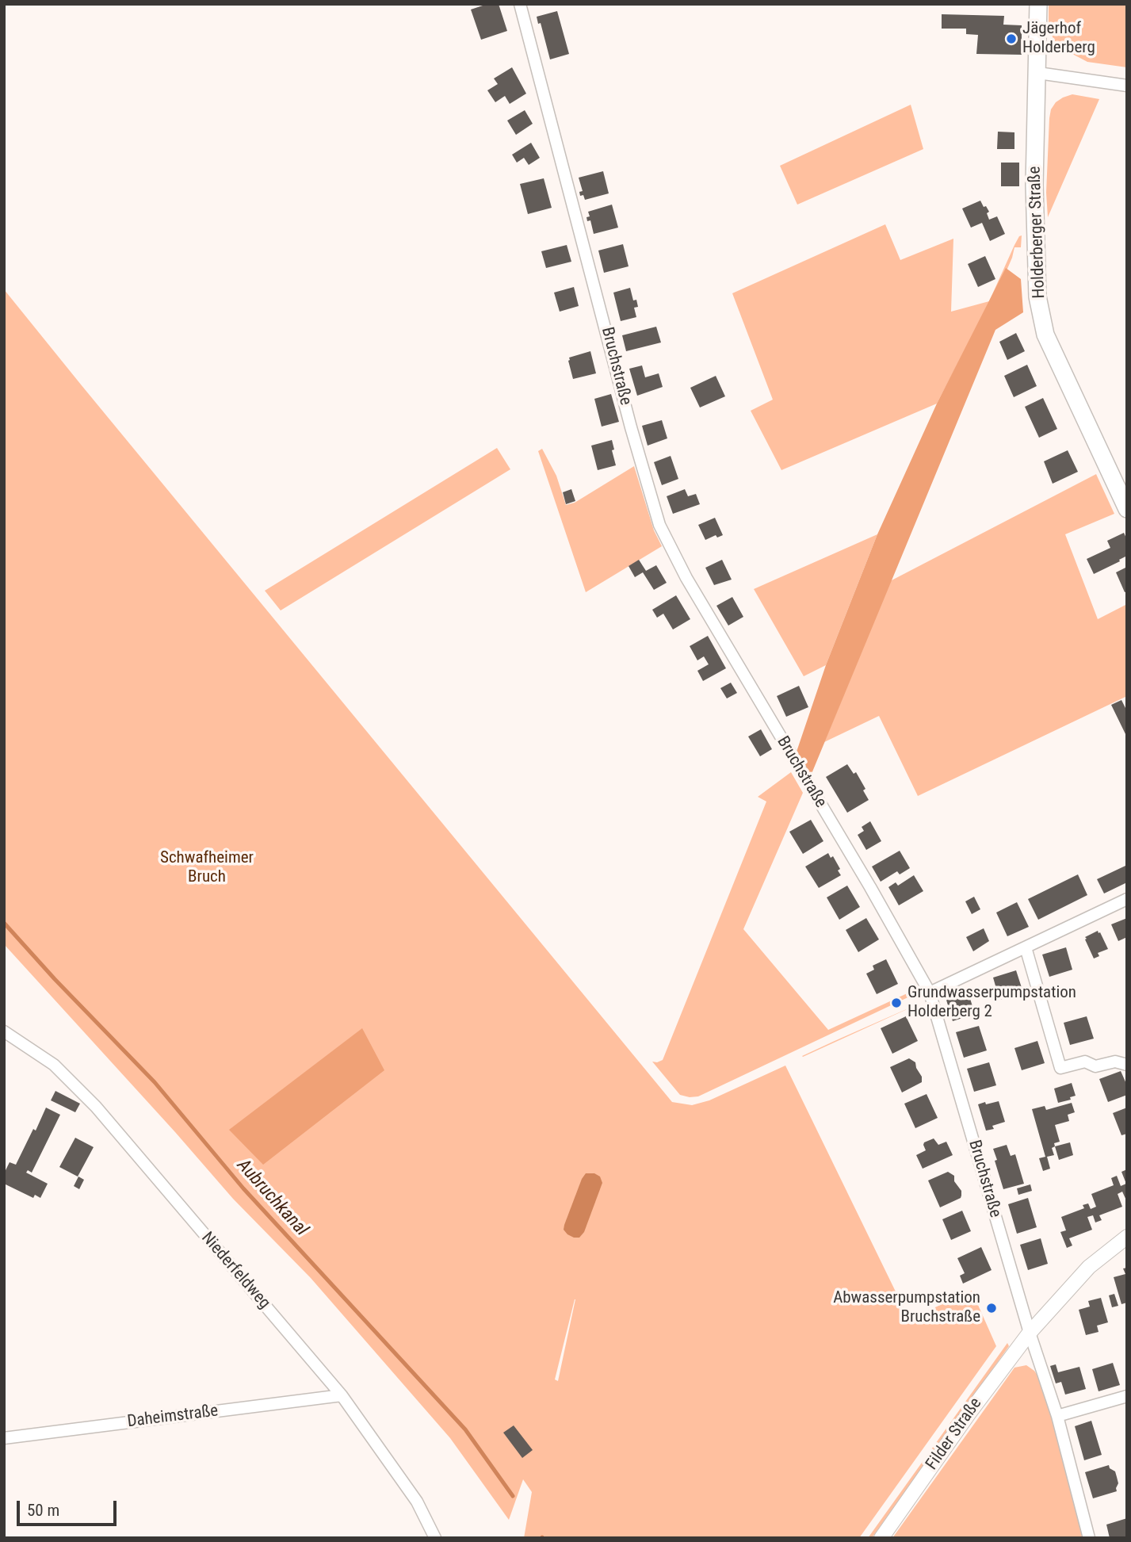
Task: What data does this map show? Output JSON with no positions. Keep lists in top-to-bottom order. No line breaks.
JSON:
{"streets":{"main road":["Holderberger Straße"],"street":["Bruchstraße","Niederfeldweg","Daheimstraße","Filder Straße"]},"crossings":[["Bruchstraße","Filder Straße"],["Niederfeldweg","Daheimstraße"]],"water":["Aubruchkanal"],"parks":["Schwafheimer Bruch"],"places":["Jägerhof Holderberg","Grundwasserpumpstation Holderberg 2","Abwasserpumpstation Bruchstraße"],"scale_bar":"50 m"}
